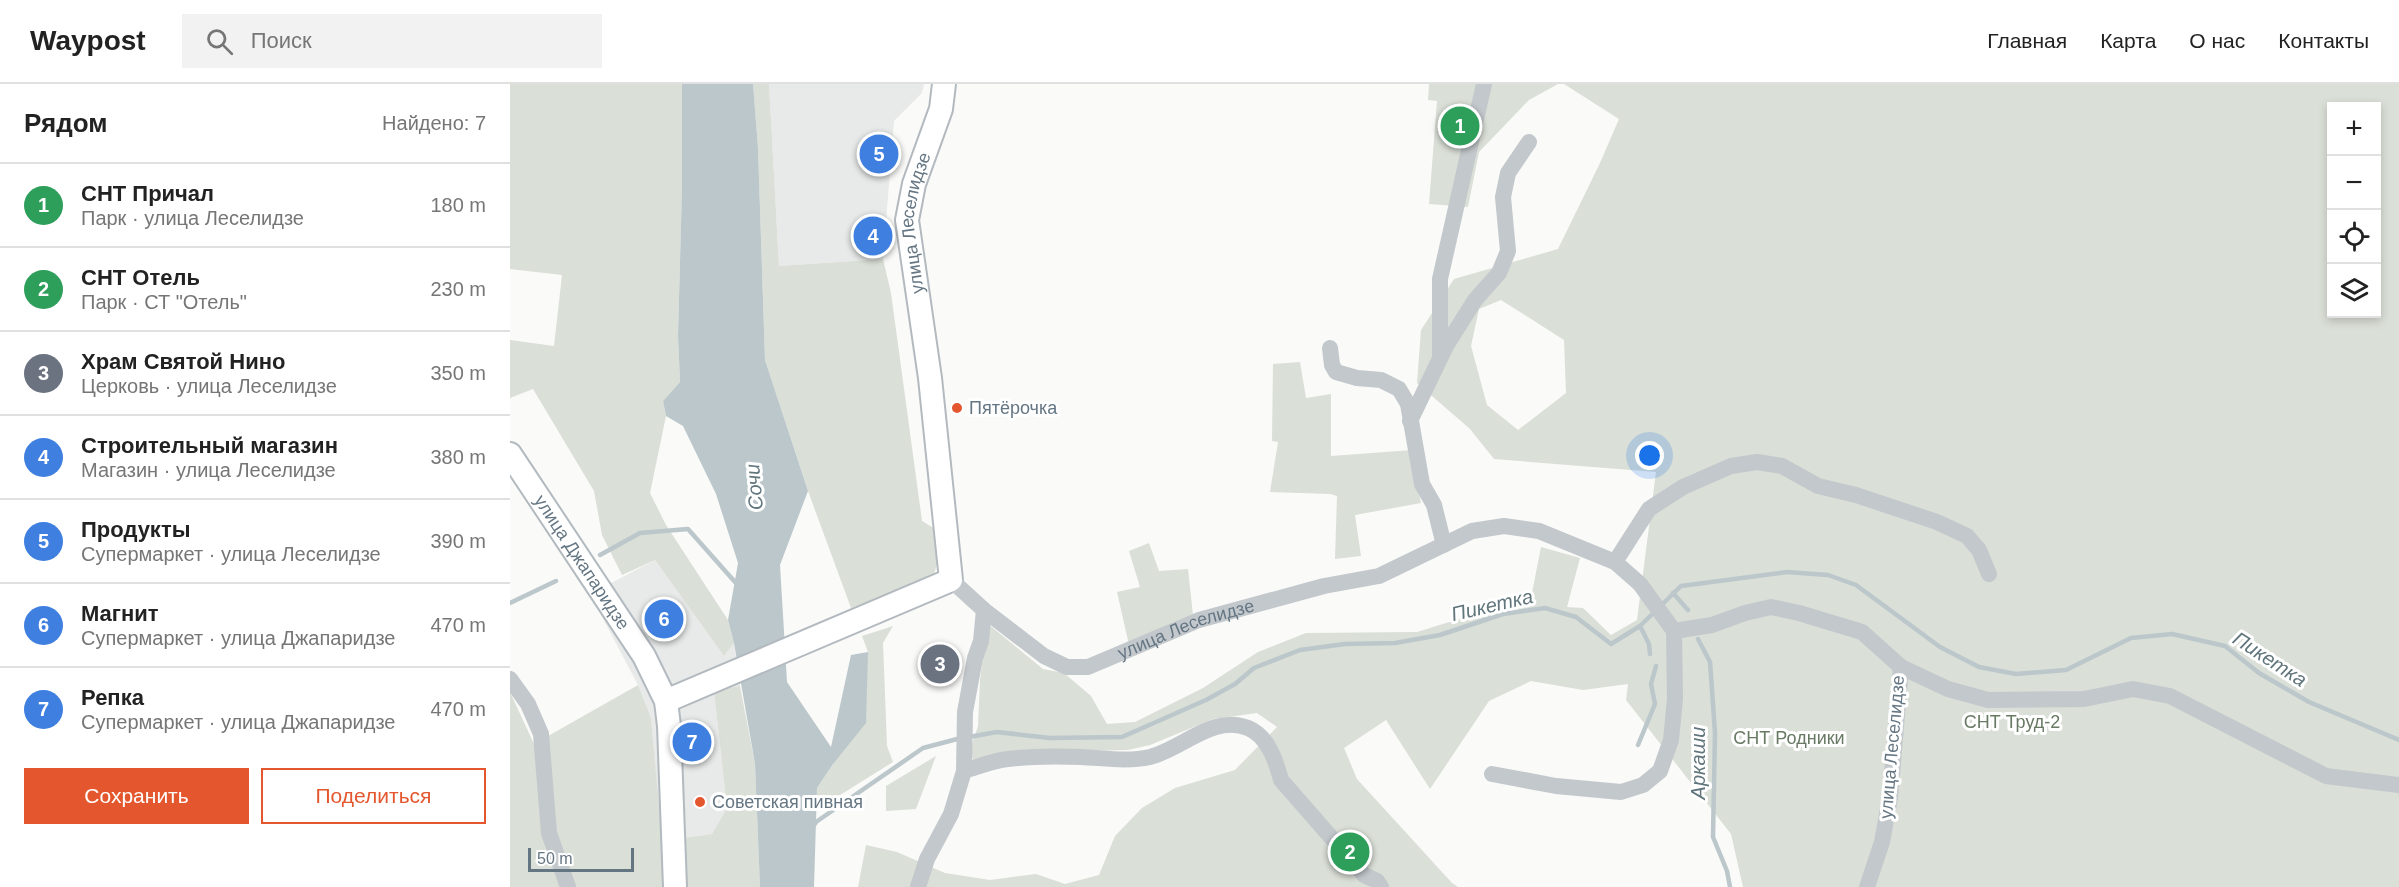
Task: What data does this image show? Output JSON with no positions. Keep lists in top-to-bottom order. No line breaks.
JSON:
{"streets":{"street":["улица Леселидзе","улица Джапаридзе"]},"water":["Сочи","Пикетка","Аркаши"],"parks":["СНТ Труд-2","СНТ Родники"],"places":["Пятёрочка","Советская пивная"],"scale_bar":"50 m","page":{"header":"Waypost","search":"Поиск","nav":["Главная","Карта","О нас","Контакты"],"heading":["Рядом","Найдено: 7"],"map_buttons":["+","−"],"pins":["1","5","4","6","3","7","2"],"list":[{"mark":"1","name":"СНТ Причал","note":"Парк · улица Леселидзе","value":"180 m"},{"mark":"2","name":"СНТ Отель","note":"Парк · СТ \"Отель\"","value":"230 m"},{"mark":"3","name":"Храм Святой Нино","note":"Церковь · улица Леселидзе","value":"350 m"},{"mark":"4","name":"Строительный магазин","note":"Магазин · улица Леселидзе","value":"380 m"},{"mark":"5","name":"Продукты","note":"Супермаркет · улица Леселидзе","value":"390 m"},{"mark":"6","name":"Магнит","note":"Супермаркет · улица Джапаридзе","value":"470 m"},{"mark":"7","name":"Репка","note":"Супермаркет · улица Джапаридзе","value":"470 m"}],"buttons":["Сохранить","Поделиться"],"scale":"50 m"}}
